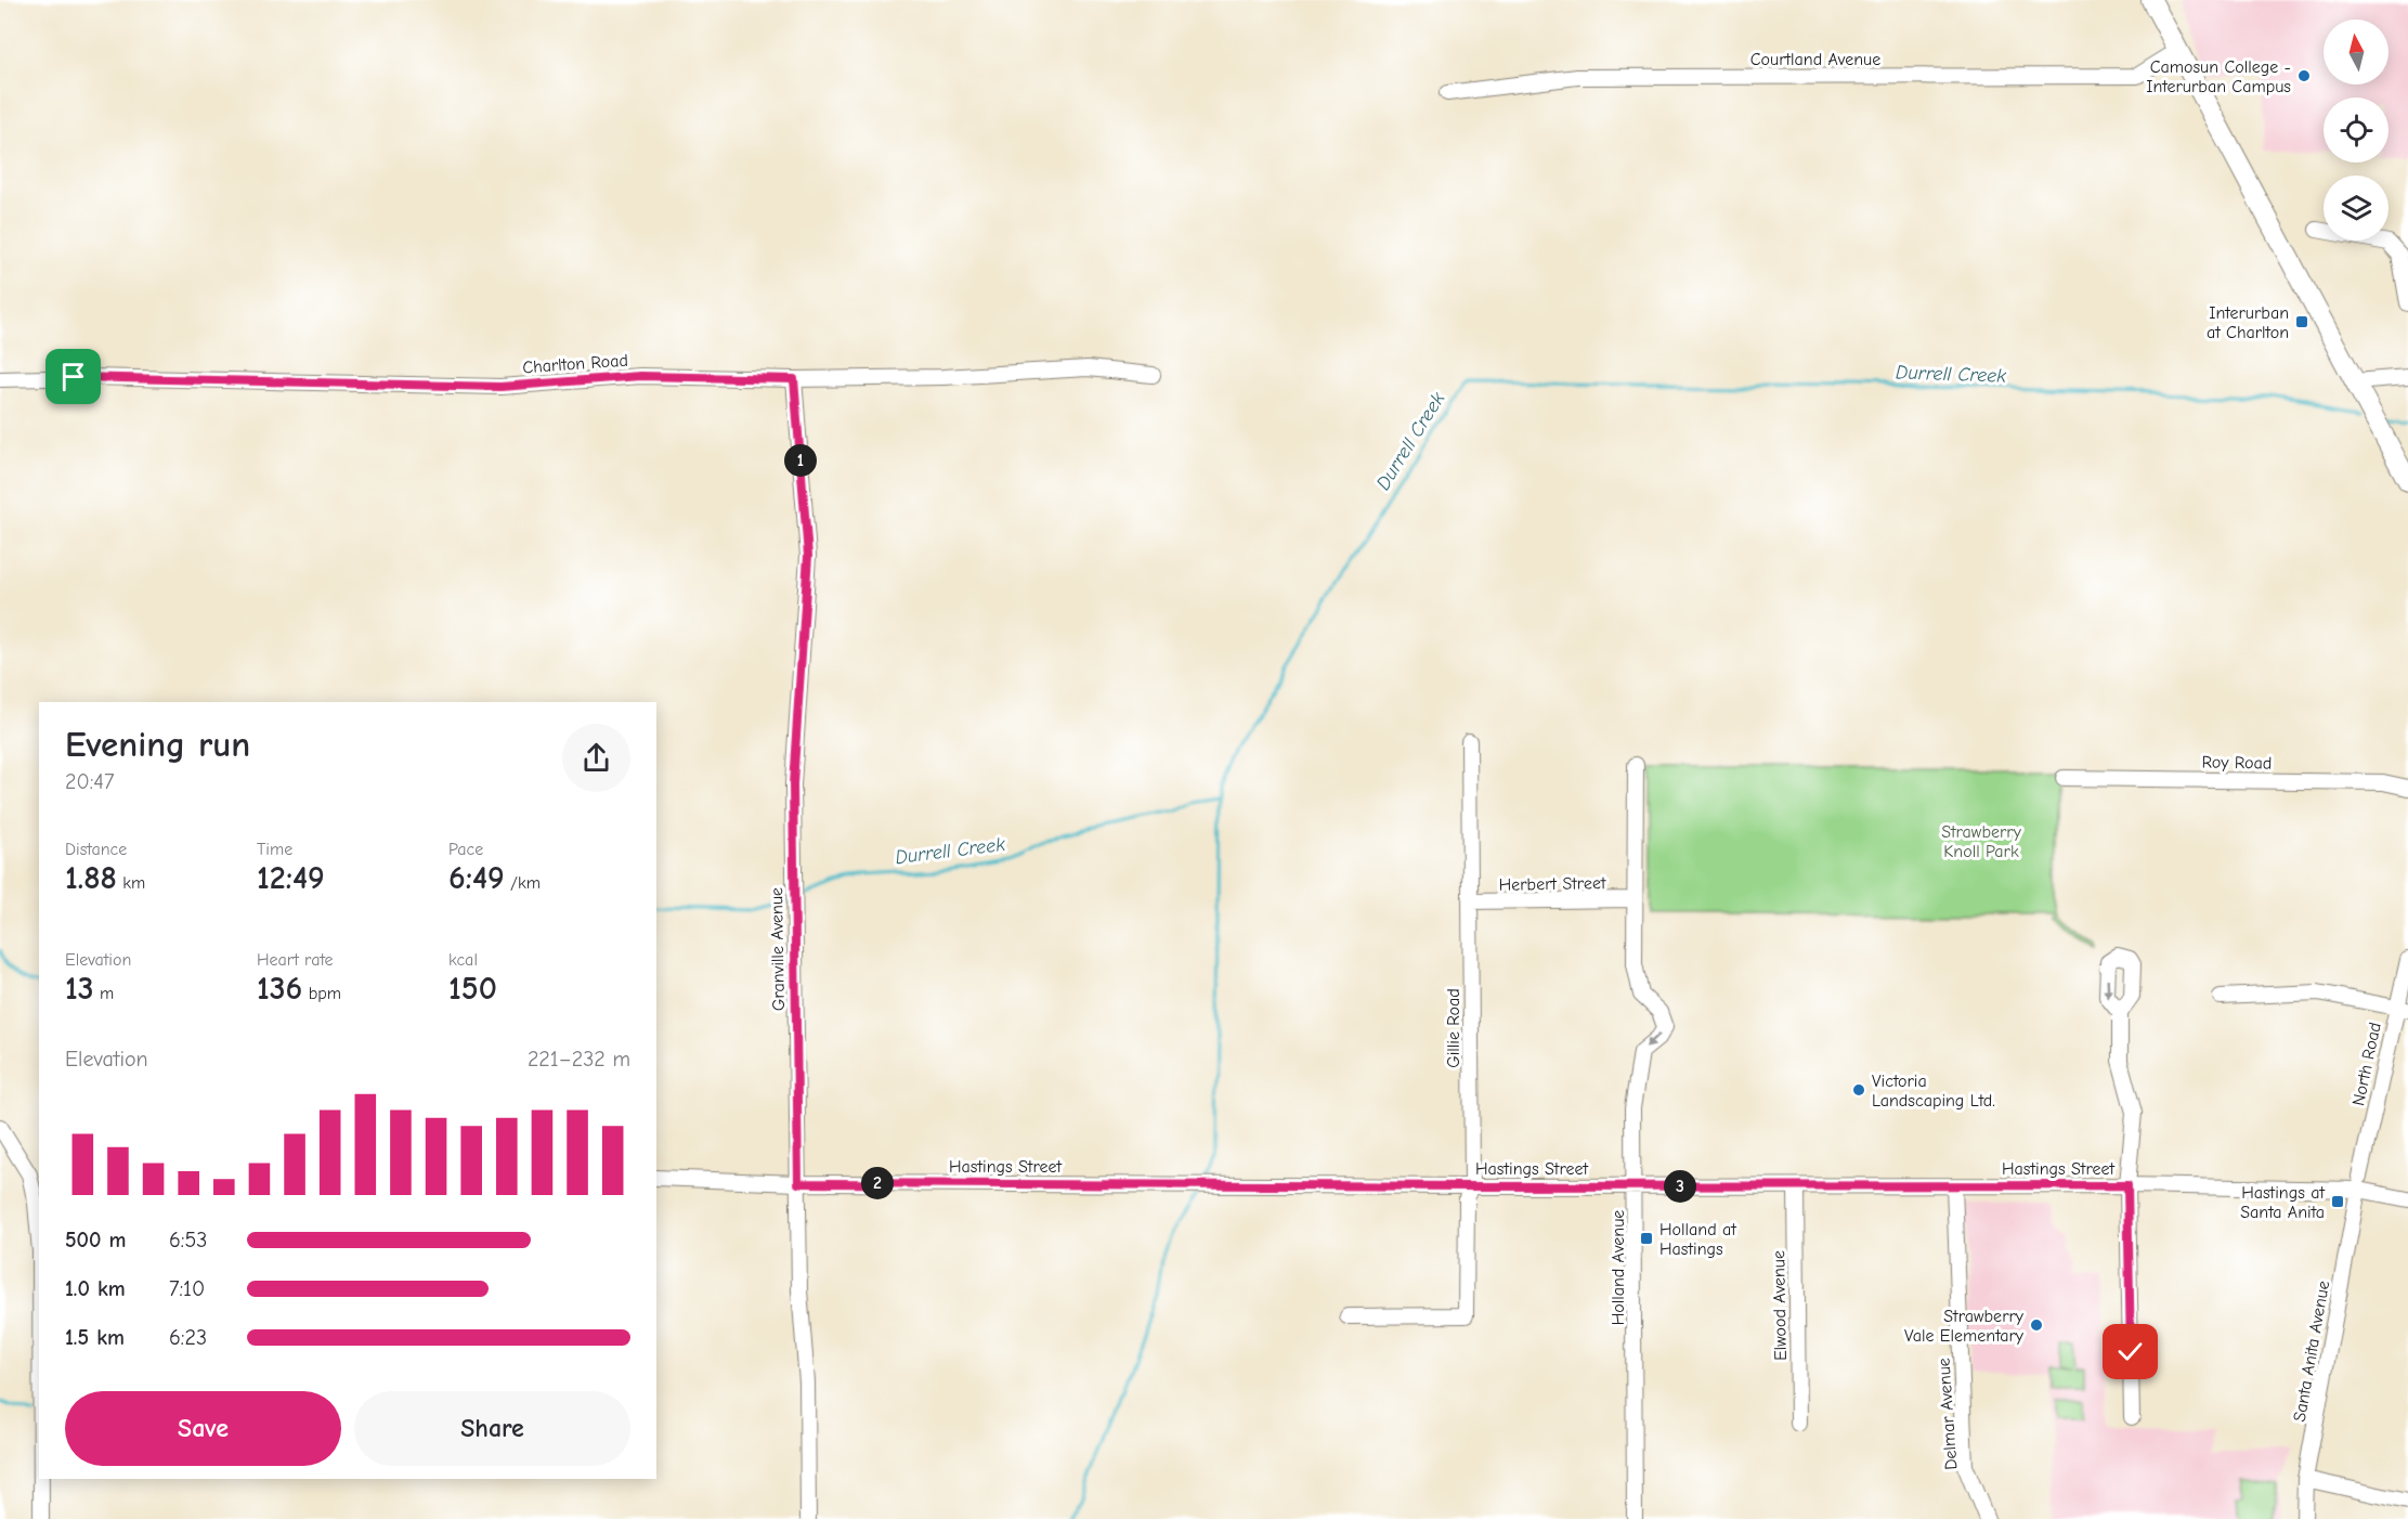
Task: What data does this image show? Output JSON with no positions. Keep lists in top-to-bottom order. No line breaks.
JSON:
{"streets":{"street":["Courtland Avenue","Charlton Road","Roy Road","Herbert Street","Granville Avenue","Gillie Road","North Road","Hastings Street","Holland Avenue","Elwood Avenue","Santa Anita Avenue","Delmar Avenue"]},"crossings":[["Charlton Road","Granville Avenue"],["Herbert Street","Gillie Road"],["Herbert Street","Holland Avenue"],["Granville Avenue","Hastings Street"],["Gillie Road","Hastings Street"],["North Road","Hastings Street"],["North Road","Santa Anita Avenue"],["Hastings Street","Holland Avenue"],["Hastings Street","Elwood Avenue"],["Hastings Street","Santa Anita Avenue"],["Hastings Street","Delmar Avenue"]],"one_way":["Holland Avenue"],"water":["Durrell Creek"],"parks":["Strawberry Knoll Park"],"places":{"other":["Camosun College - Interurban Campus","Victoria Landscaping Ltd.","Strawberry Vale Elementary"],"transit":["Interurban at Charlton","Hastings at Santa Anita","Holland at Hastings"]},"north":"top","page":{"pins":["1","2","3"],"heading":["Evening run","20:47"],"stats":[["Distance","1.88 km"],["Time","12:49"],["Pace","6:49 /km"],["Elevation","13 m"],["Heart rate","136 bpm"],["kcal","150"]],"chart":["Elevation","221–232 m"],"list":[{"name":"500 m","note":"6:53"},{"name":"1.0 km","note":"7:10"},{"name":"1.5 km","note":"6:23"}],"buttons":["Save","Share"]}}
